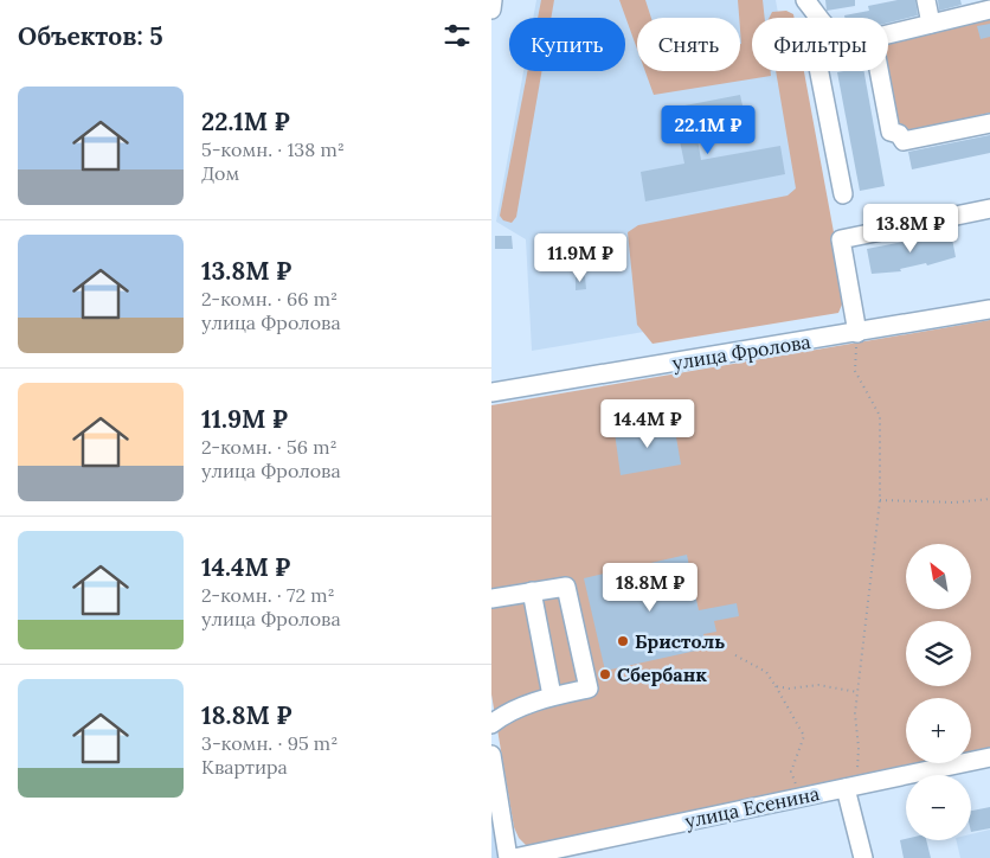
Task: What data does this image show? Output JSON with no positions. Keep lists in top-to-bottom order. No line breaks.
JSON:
{"streets":{"street":["улица Фролова","улица Есенина"]},"places":["Бристоль","Сбербанк"],"north":"top left","page":{"heading":"Объектов: 5","chip":["Купить","Снять","Фильтры"],"list":[{"name":"22.1M ₽","note":"5-комн. · 138 m² · Дом"},{"name":"13.8M ₽","note":"2-комн. · 66 m² · улица Фролова"},{"name":"11.9M ₽","note":"2-комн. · 56 m² · улица Фролова"},{"name":"14.4M ₽","note":"2-комн. · 72 m² · улица Фролова"},{"name":"18.8M ₽","note":"3-комн. · 95 m² · Квартира"}],"price":["22.1M ₽","13.8M ₽","11.9M ₽","14.4M ₽","18.8M ₽"],"map_buttons":["+","−"]}}
